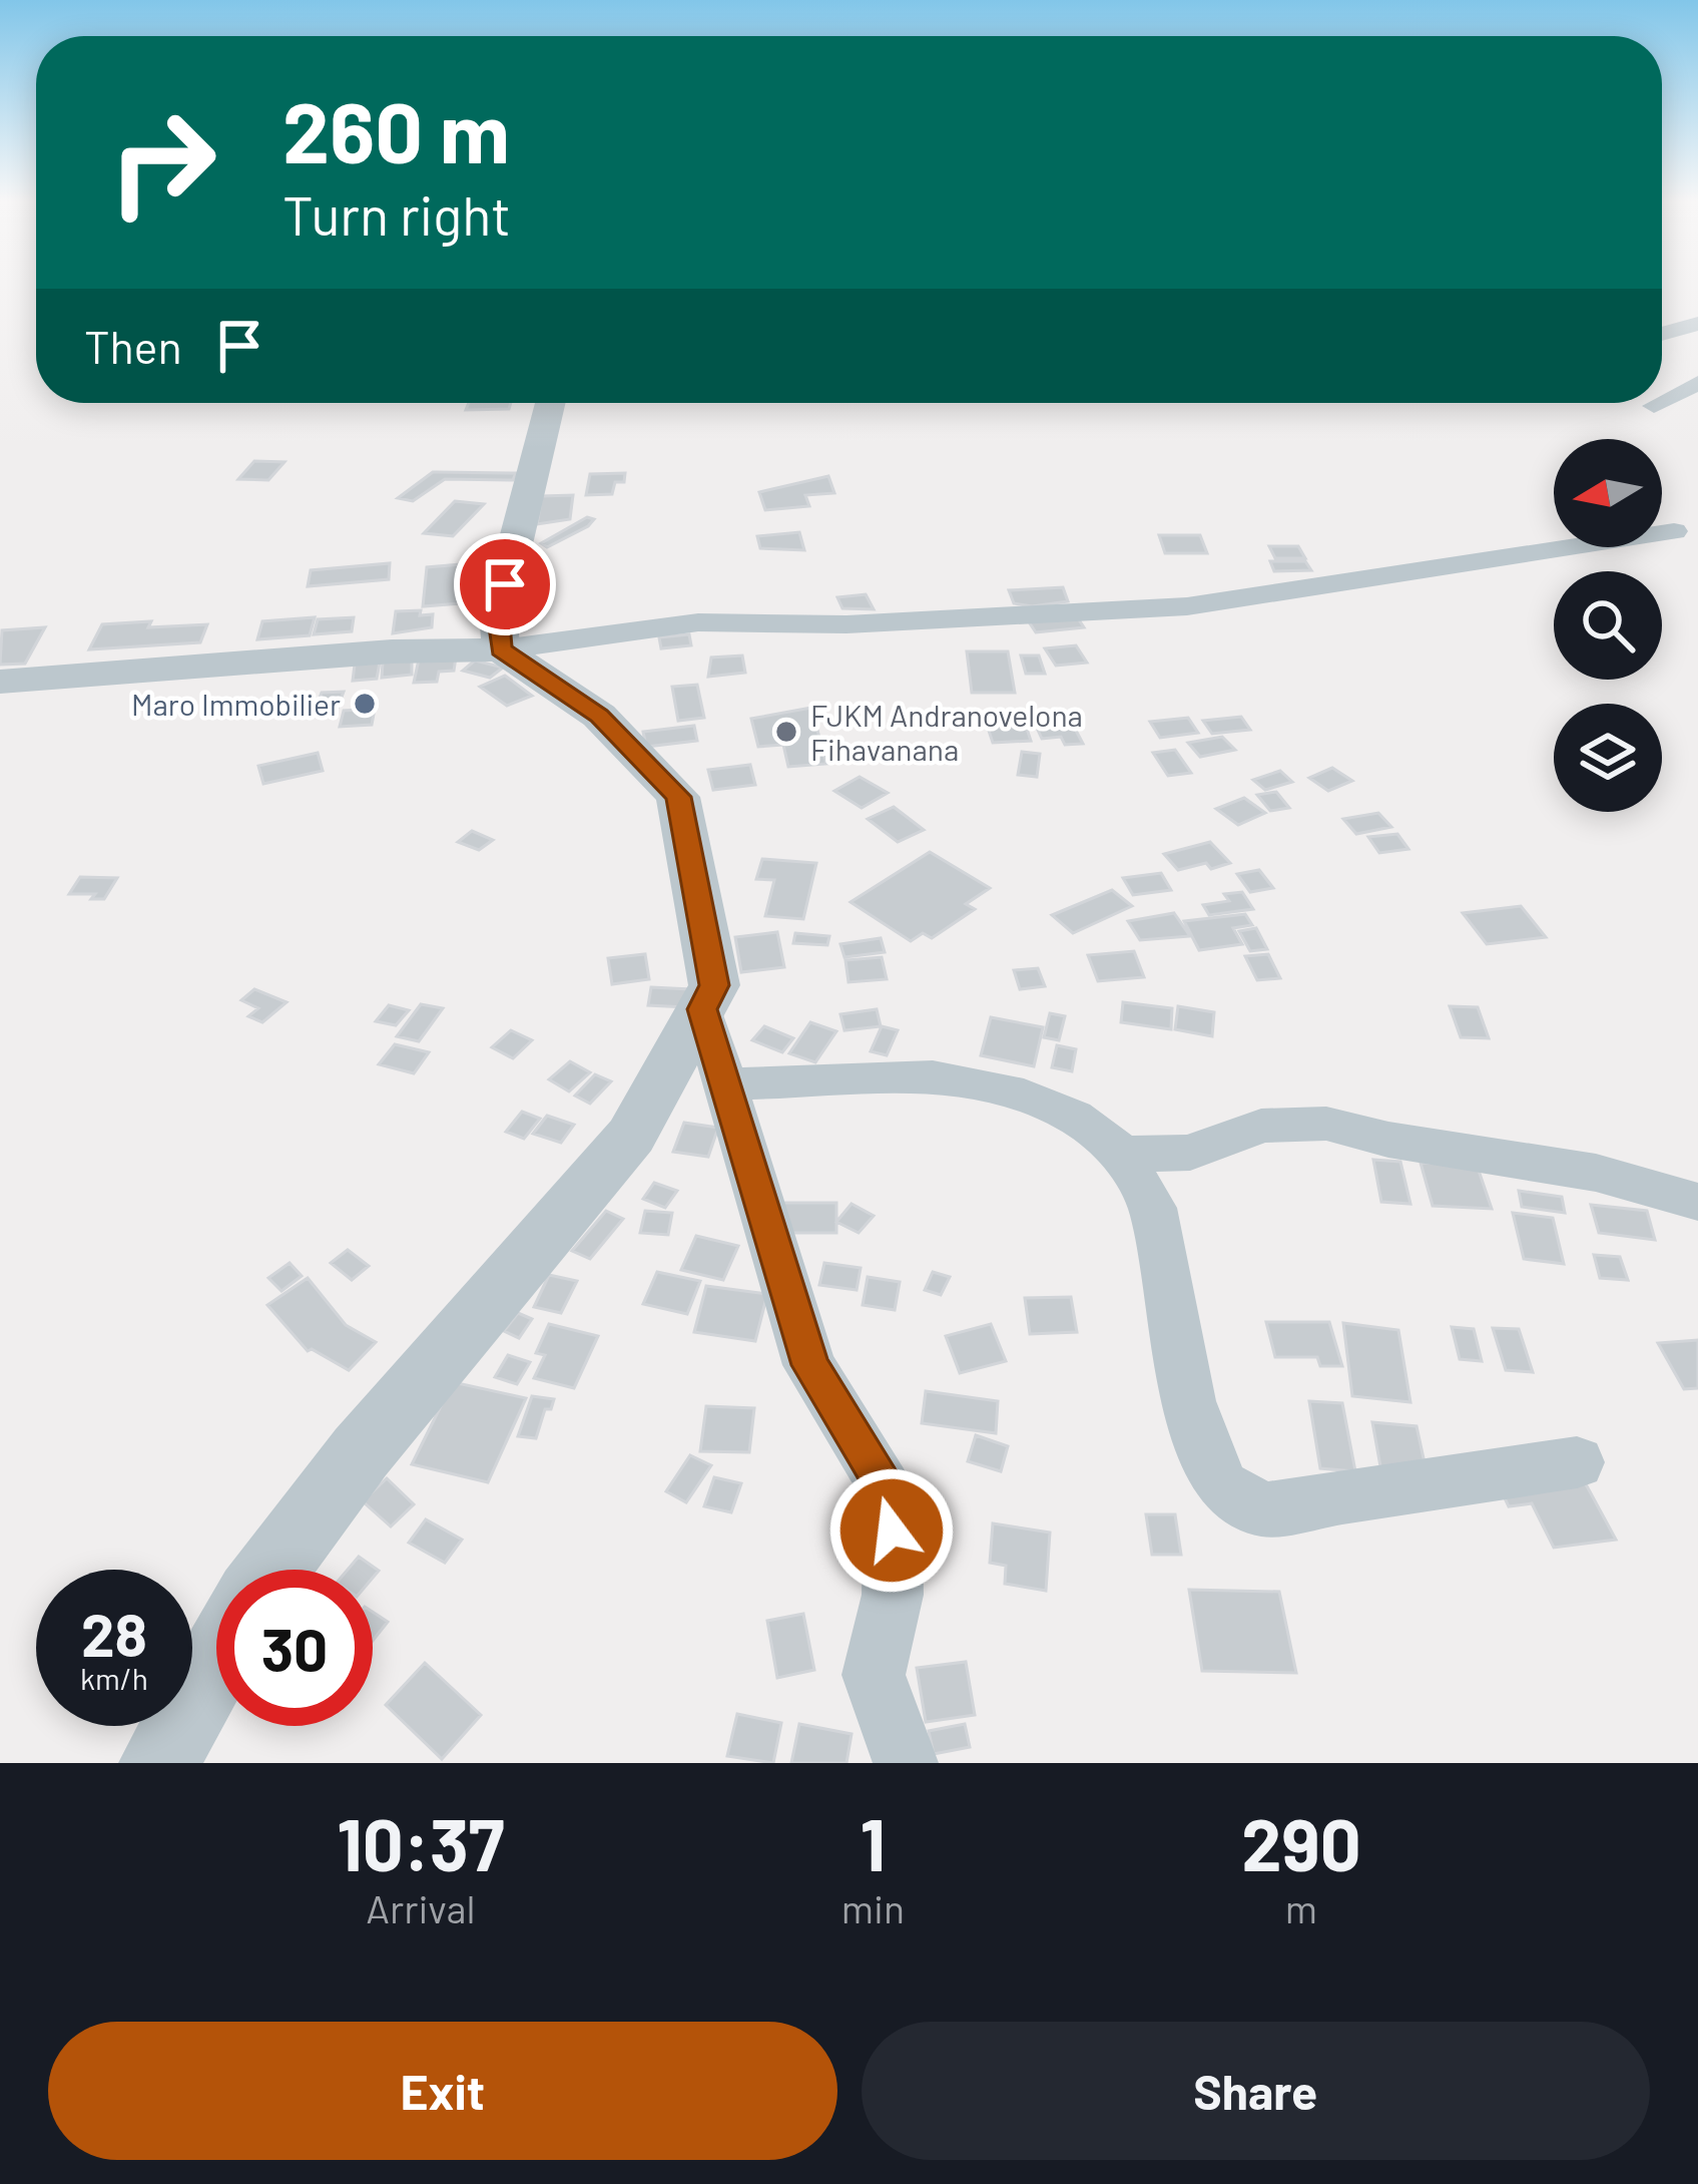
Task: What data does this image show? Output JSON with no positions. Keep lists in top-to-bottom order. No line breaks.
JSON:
{"places":["Maro Immobilier","FJKM Andranovelona Fihavanana"],"north":"left","page":{"turn":["260 m","Turn right"],"then":"Then","speed":"28 km/h","limit":"30","eta":["10:37","Arrival","1","min","290","m"],"buttons":["Exit","Share"]}}
